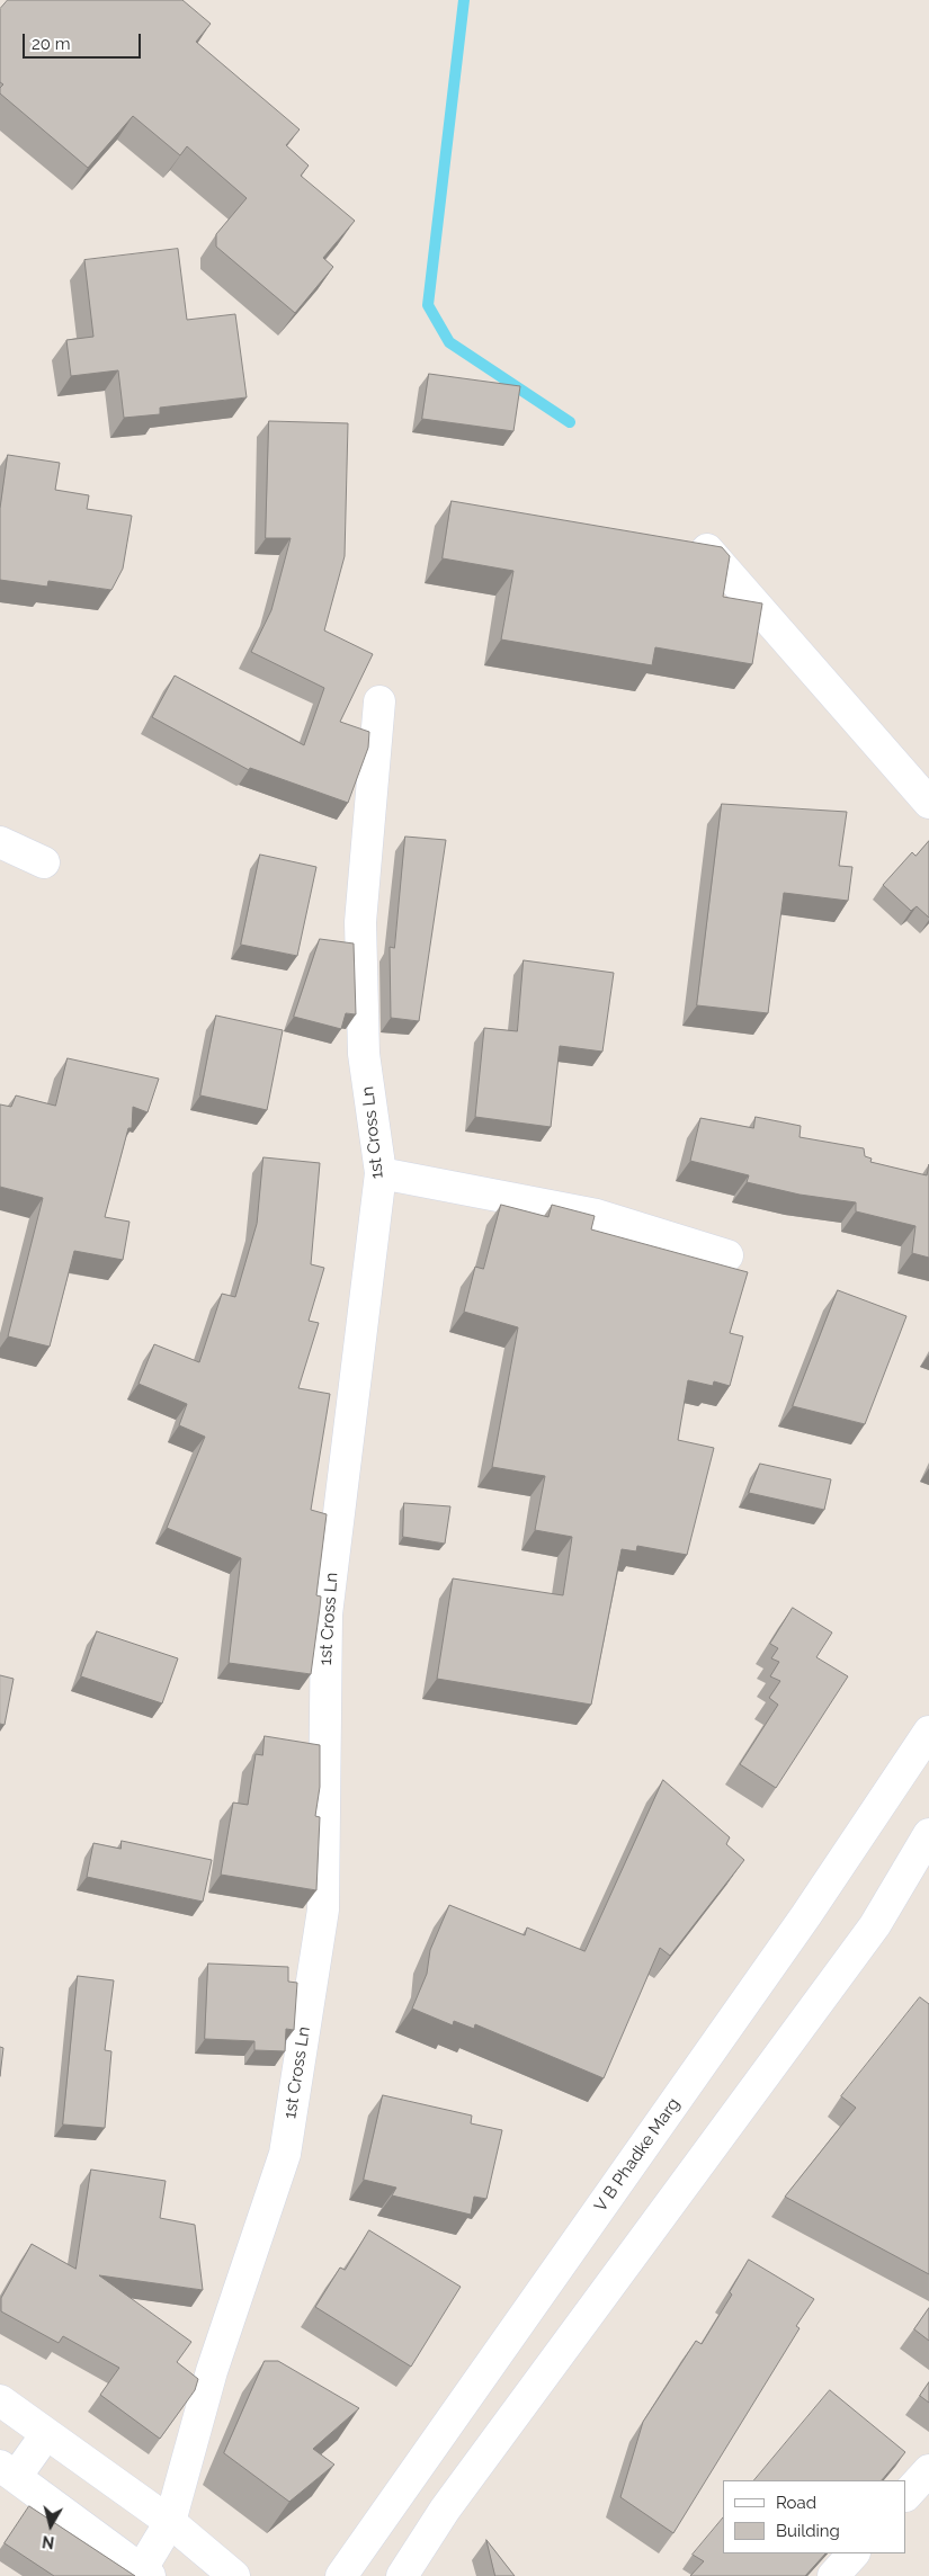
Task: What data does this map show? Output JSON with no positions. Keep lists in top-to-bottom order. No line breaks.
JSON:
{"streets":{"street":["1st Cross Ln","V B Phadke Marg"]},"legend":["Road","Building"],"scale_bar":"20 m","north":"bottom"}
